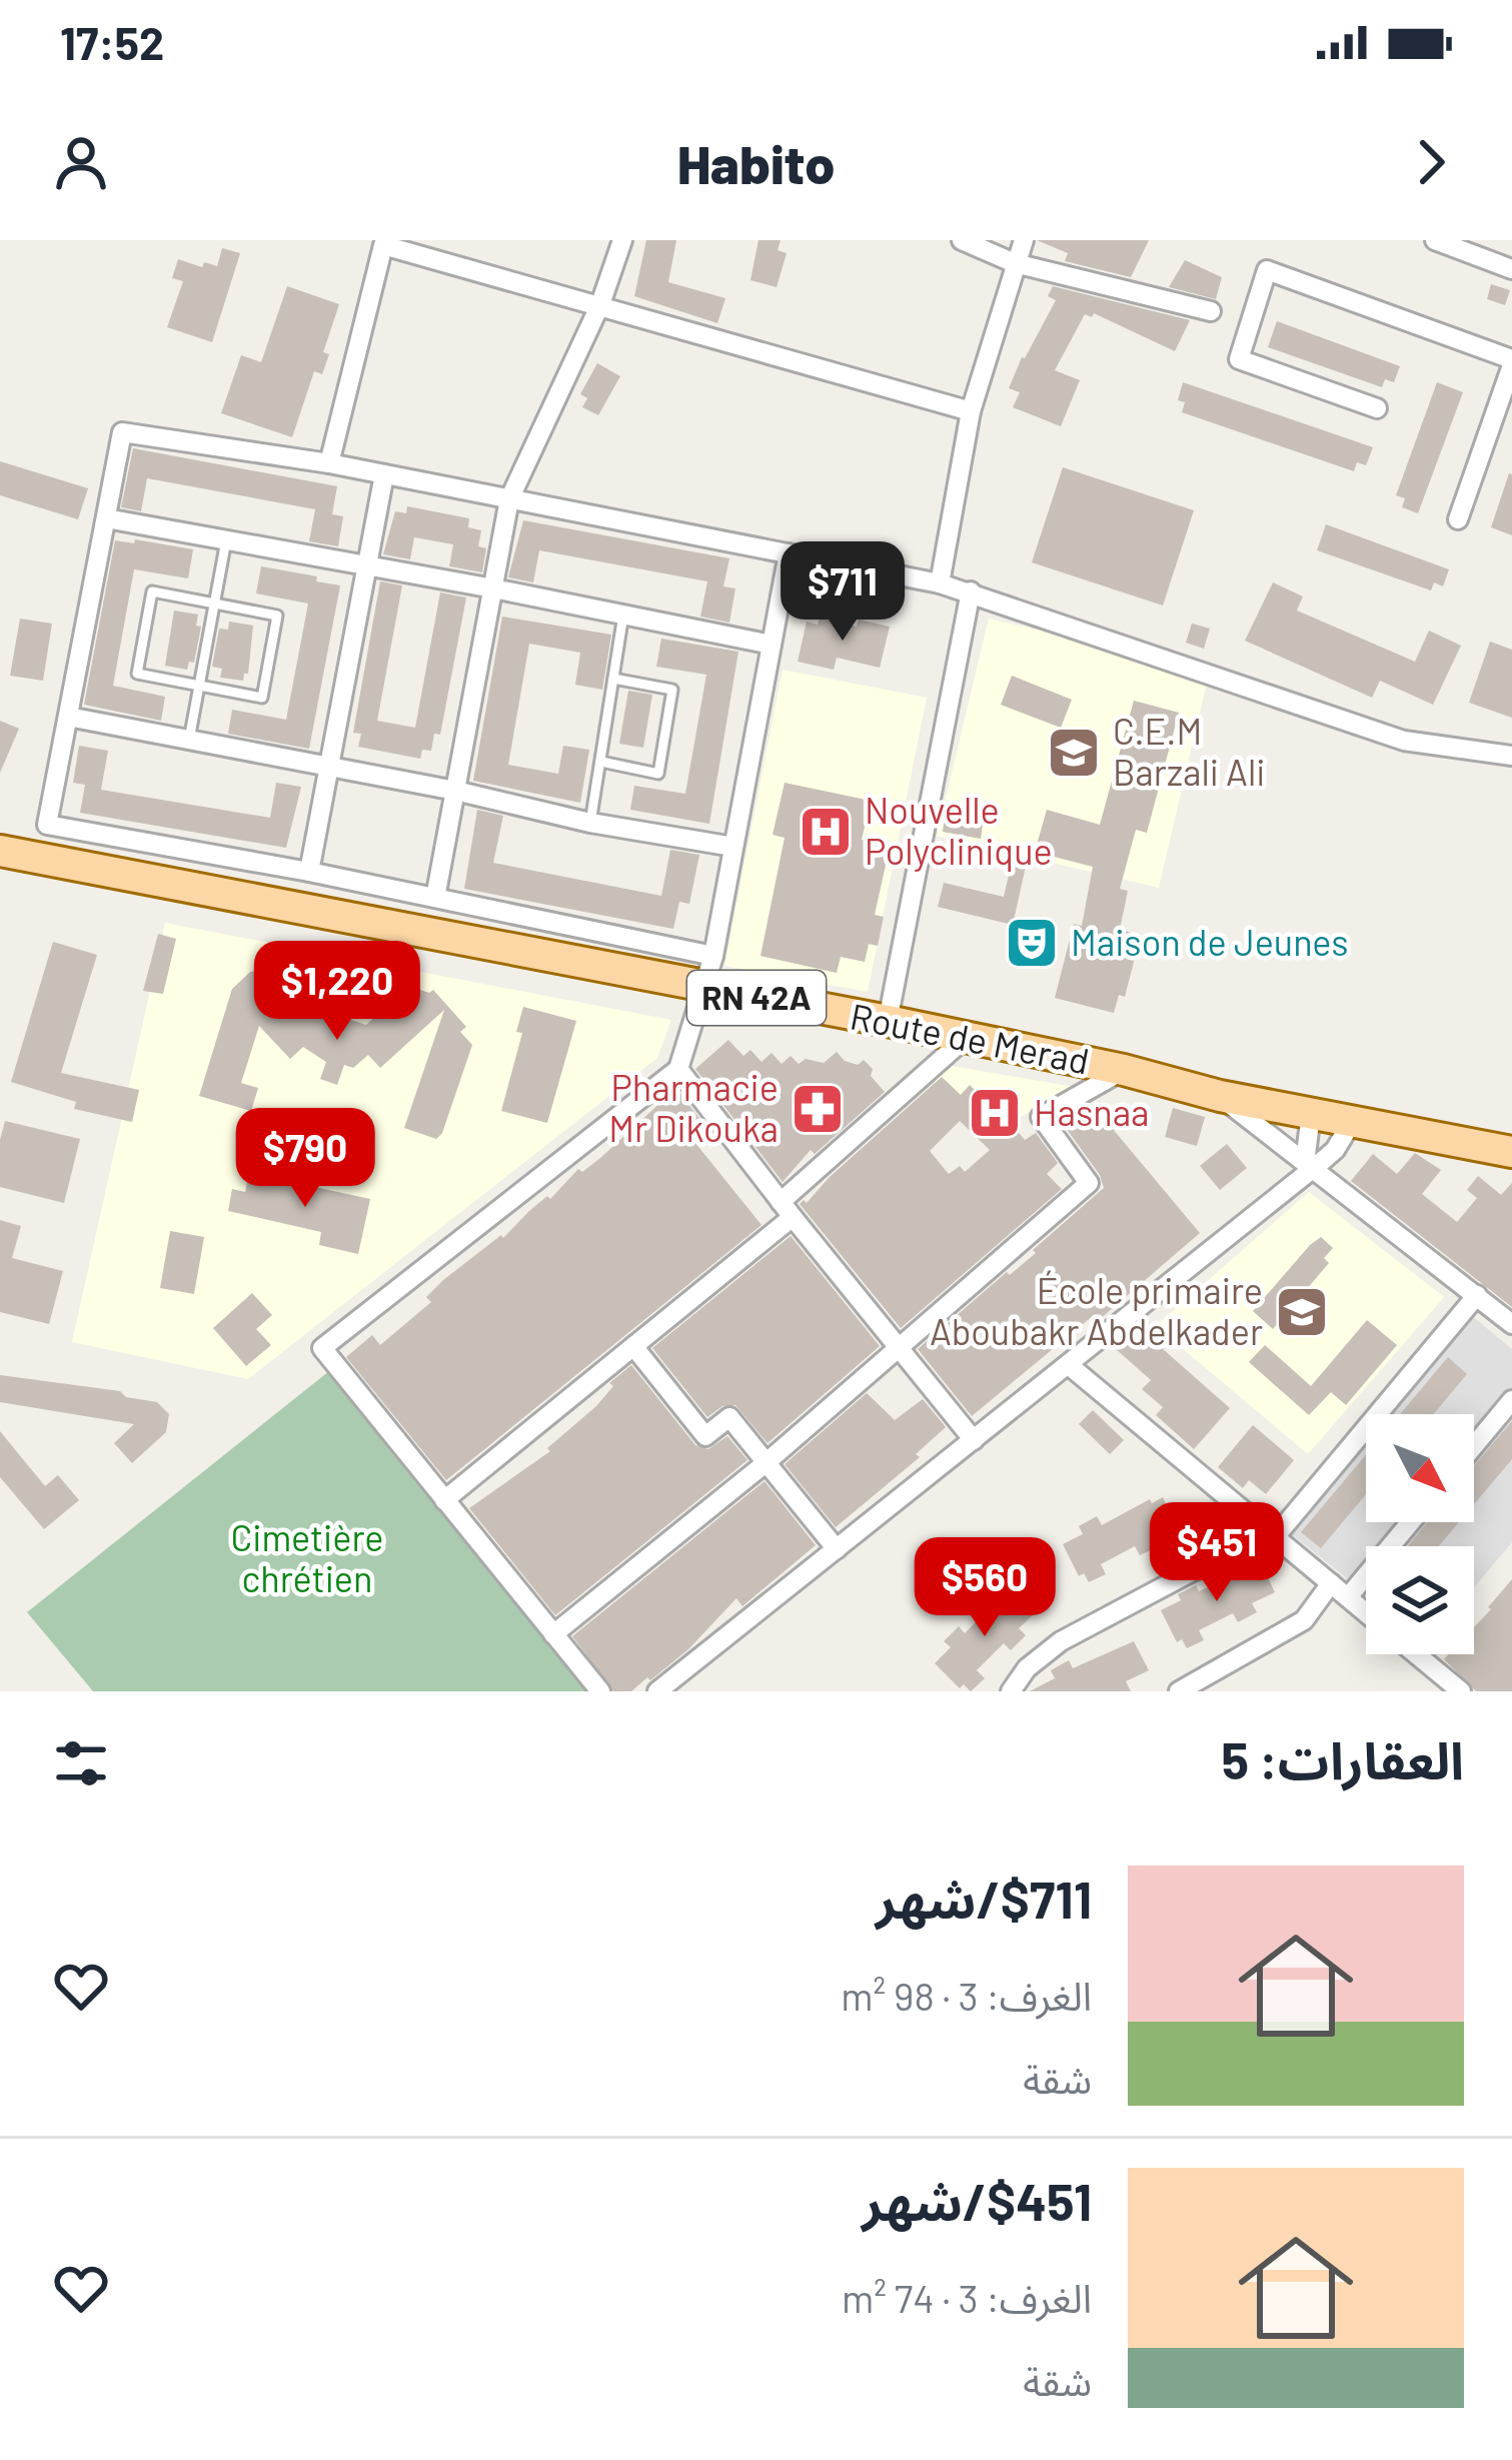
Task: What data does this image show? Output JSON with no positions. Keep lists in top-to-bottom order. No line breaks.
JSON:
{"streets":{"main road":["RN 42A","Route de Merad"]},"parks":["Cimetière chrétien"],"places":{"school or university":["C.E.M Barzali Ali","École primaire Aboubakr Abdelkader"],"hospital":["Nouvelle Polyclinique","Hasnaa"],"theatre":["Maison de Jeunes"],"pharmacy":["Pharmacie Mr Dikouka"]},"north":"bottom right","page":{"status":"17:52","header":"Habito","price":["$711","$1,220","$790","$451","$560"],"heading":"العقارات: 5","list":[{"name":"$711/شهر","note":"الغرف: 3 · 98 m² · شقة"},{"name":"$451/شهر","note":"الغرف: 3 · 74 m² · شقة"}]}}
